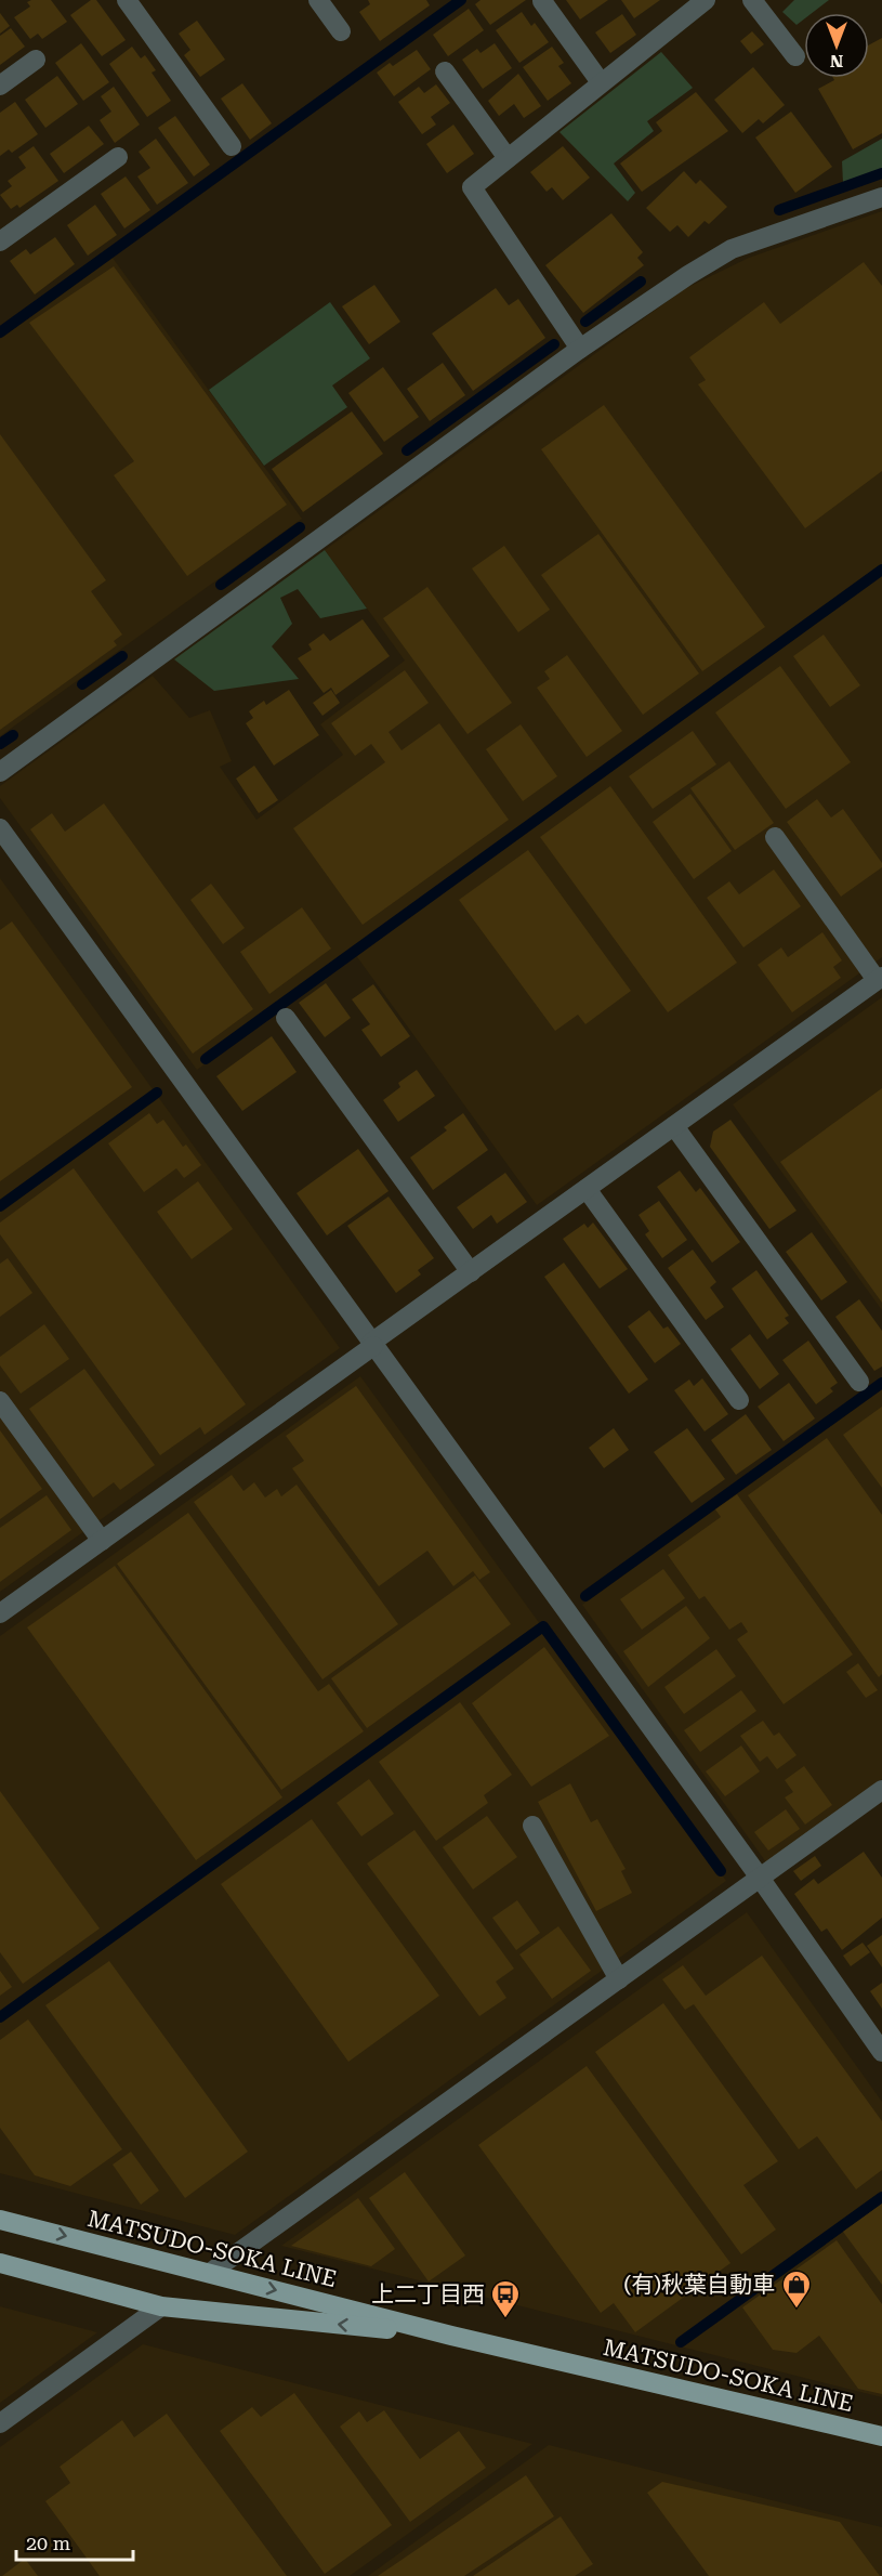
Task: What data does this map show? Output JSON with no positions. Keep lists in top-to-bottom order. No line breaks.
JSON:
{"streets":{"main road":["MATSUDO-SOKA LINE"]},"places":{"shop":["(有)秋葉自動車"],"bus stop":["上二丁目西"]},"scale_bar":"20 m","north":"bottom"}
